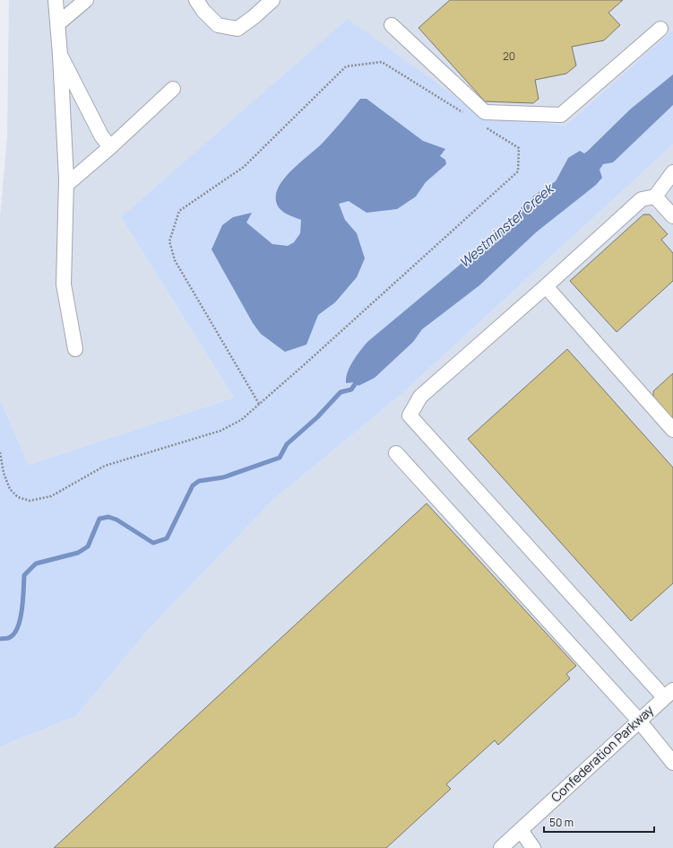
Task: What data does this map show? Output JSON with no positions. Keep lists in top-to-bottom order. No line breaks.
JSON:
{"streets":{"street":["Confederation Parkway"]},"water":["Westminster Creek"],"house_numbers":["20"],"scale_bar":"50 m"}
